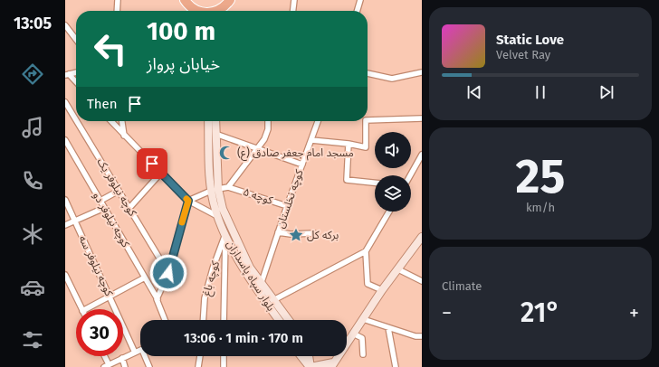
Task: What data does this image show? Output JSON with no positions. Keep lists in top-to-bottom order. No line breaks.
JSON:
{"streets":{"main road":["بلوار سپاه پاسداران"],"street":["کوچه نیلوفر یک","کوچه ۵","کوچه نخلستان","کوچه نیلوفر دو","کوچه نیلوفر سه","کوچه باغ"]},"crossings":[["کوچه ۵","کوچه نخلستان"],["کوچه نخلستان","بلوار سپاه پاسداران"],["بلوار سپاه پاسداران","کوچه باغ"]],"places":{"mosque":["مسجد امام جعفر صادق (ع)"],"place":["برکه کل"]},"page":{"tabs":"13:05","turn":["100 m","خیابان پرواز"],"song":["Static Love","Velvet Ray"],"then":"Then","tile":[["25","km/h"],"Climate"],"heat":["−","21°","+"],"limit":"30","trip":"13:06 · 1 min · 170 m"}}
